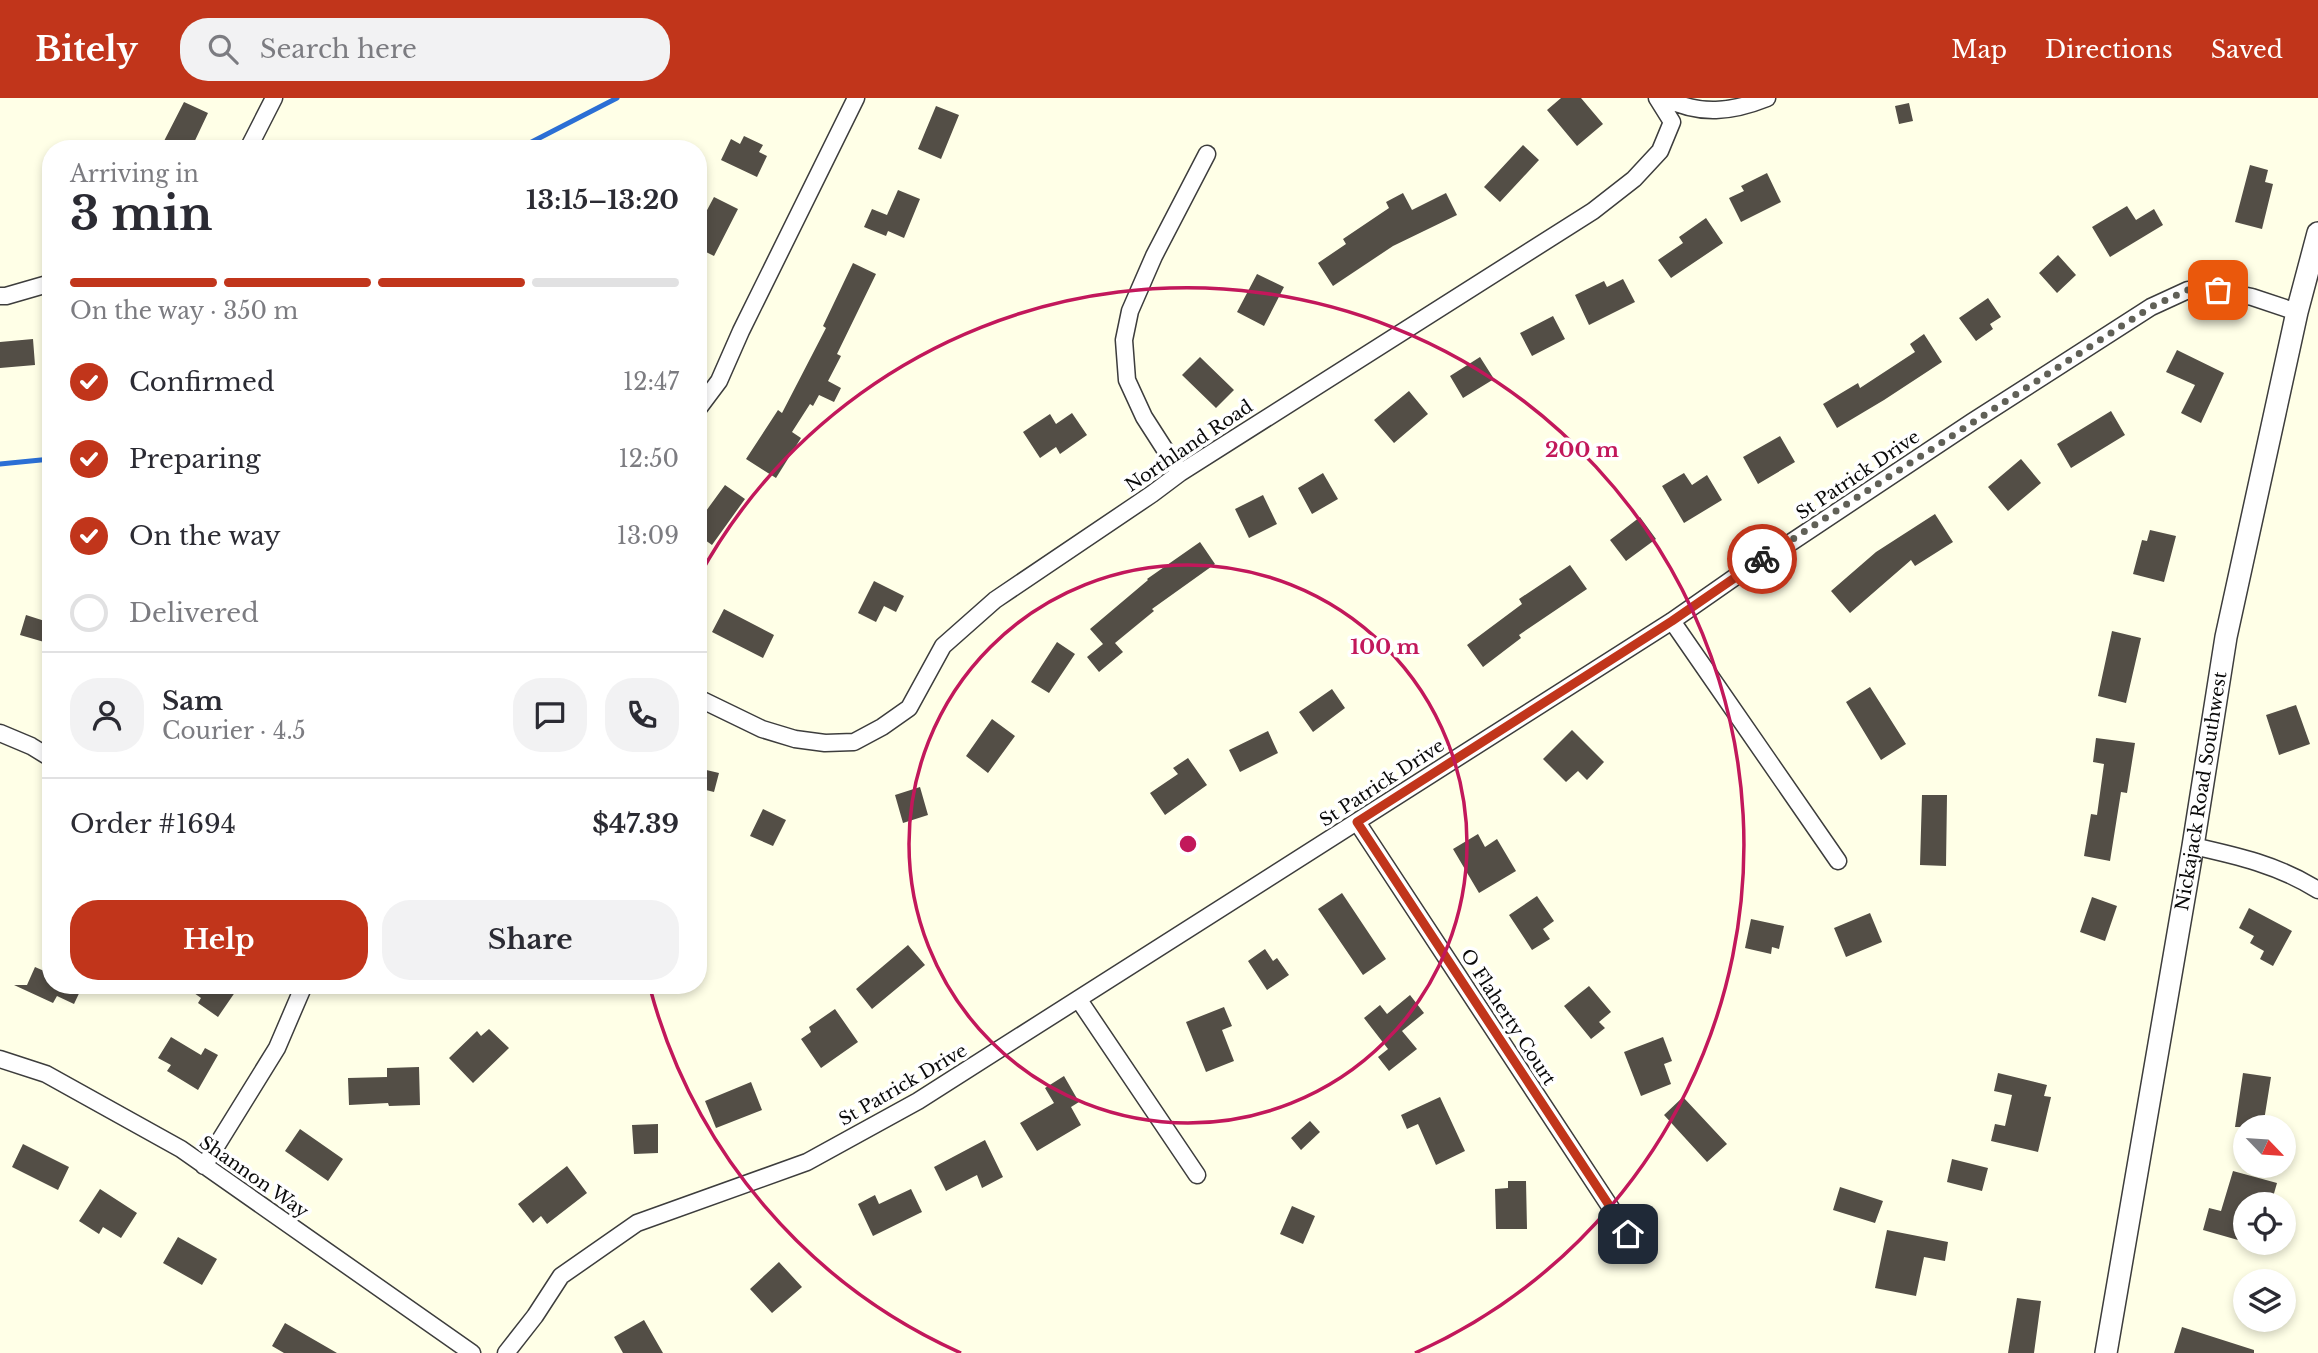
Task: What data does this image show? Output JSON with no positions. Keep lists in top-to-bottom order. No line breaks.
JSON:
{"streets":{"street":["Northland Road","St Patrick Drive","Nickajack Road Southwest","O Flaherty Court","Shannon Way"]},"crossings":[["St Patrick Drive","Nickajack Road Southwest"],["St Patrick Drive","O Flaherty Court"]],"north":"bottom right","page":{"header":"Bitely","search":"Search here","nav":["Map","Directions","Saved"],"heading":["3 min","Arriving in","13:15–13:20"],"panel":["Sam","Courier · 4.5","Order #1694","$47.39"],"bar":"On the way · 350 m","list":[["Confirmed","12:47"],["Preparing","12:50"],["On the way","13:09"],"Delivered"],"buttons":["Help","Share"]},"rings":["200 m","100 m"]}
